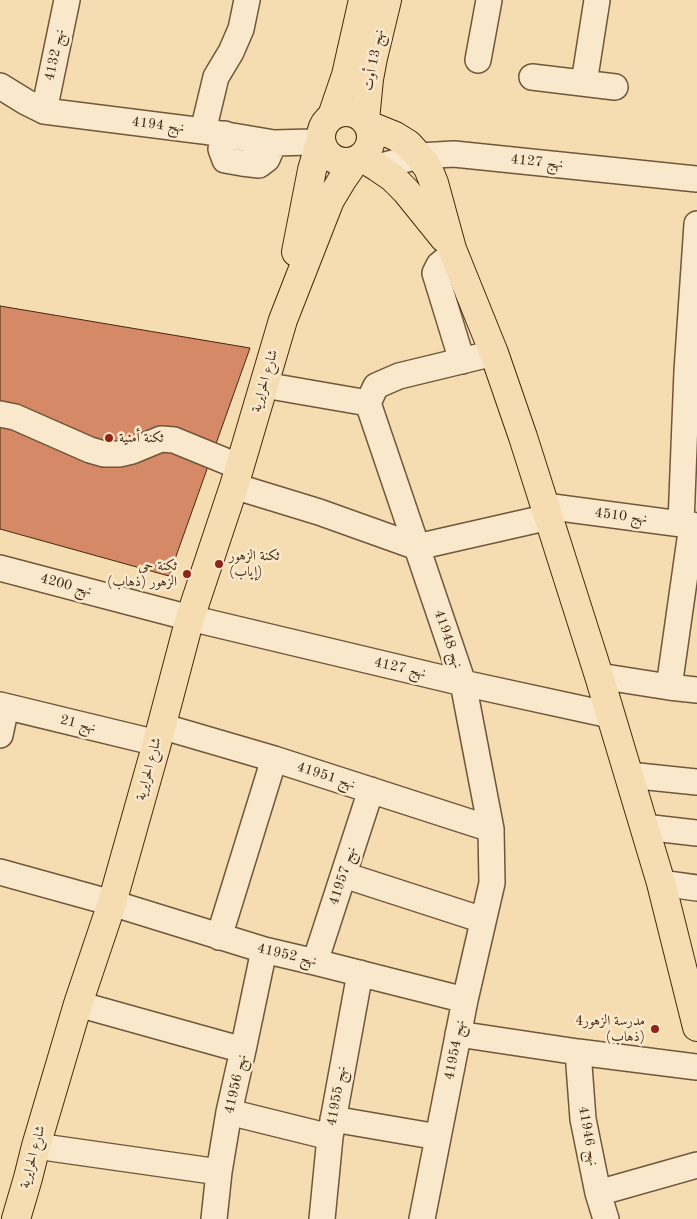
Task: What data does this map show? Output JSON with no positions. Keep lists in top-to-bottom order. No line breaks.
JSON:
{"streets":{"main road":["نهج 13 أوت","شارع الحرايرية"],"street":["نهج 4132","نهج 4194","نهج 4127","نهج 4510","نهج 4200","نهج 41948","نهج 21","نهج 41951","نهج 41957","نهج 41952","نهج 41954","نهج 41956","نهج 41955","نهج 41946"]},"crossings":[["نهج 4132","نهج 4194"],["نهج 13 أوت","نهج 4194"],["نهج 13 أوت","نهج 4127"],["نهج 13 أوت","شارع الحرايرية"],["نهج 4194","نهج 4127"],["نهج 4194","شارع الحرايرية"],["نهج 4127","شارع الحرايرية"],["نهج 4127","نهج 4200"],["نهج 4127","نهج 41948"],["شارع الحرايرية","نهج 4200"],["شارع الحرايرية","نهج 21"],["شارع الحرايرية","نهج 41951"],["شارع الحرايرية","نهج 41952"],["نهج 41948","نهج 41951"],["نهج 41948","نهج 41954"],["نهج 21","نهج 41951"],["نهج 41951","نهج 41957"],["نهج 41957","نهج 41952"],["نهج 41952","نهج 41954"],["نهج 41952","نهج 41956"],["نهج 41952","نهج 41955"]],"places":["ثكنة أمنية","ثكنة الزهور (إياب)","ثكنة حي الزهور (ذهاب)","مدرسة الزهور4 (ذهاب)"]}
